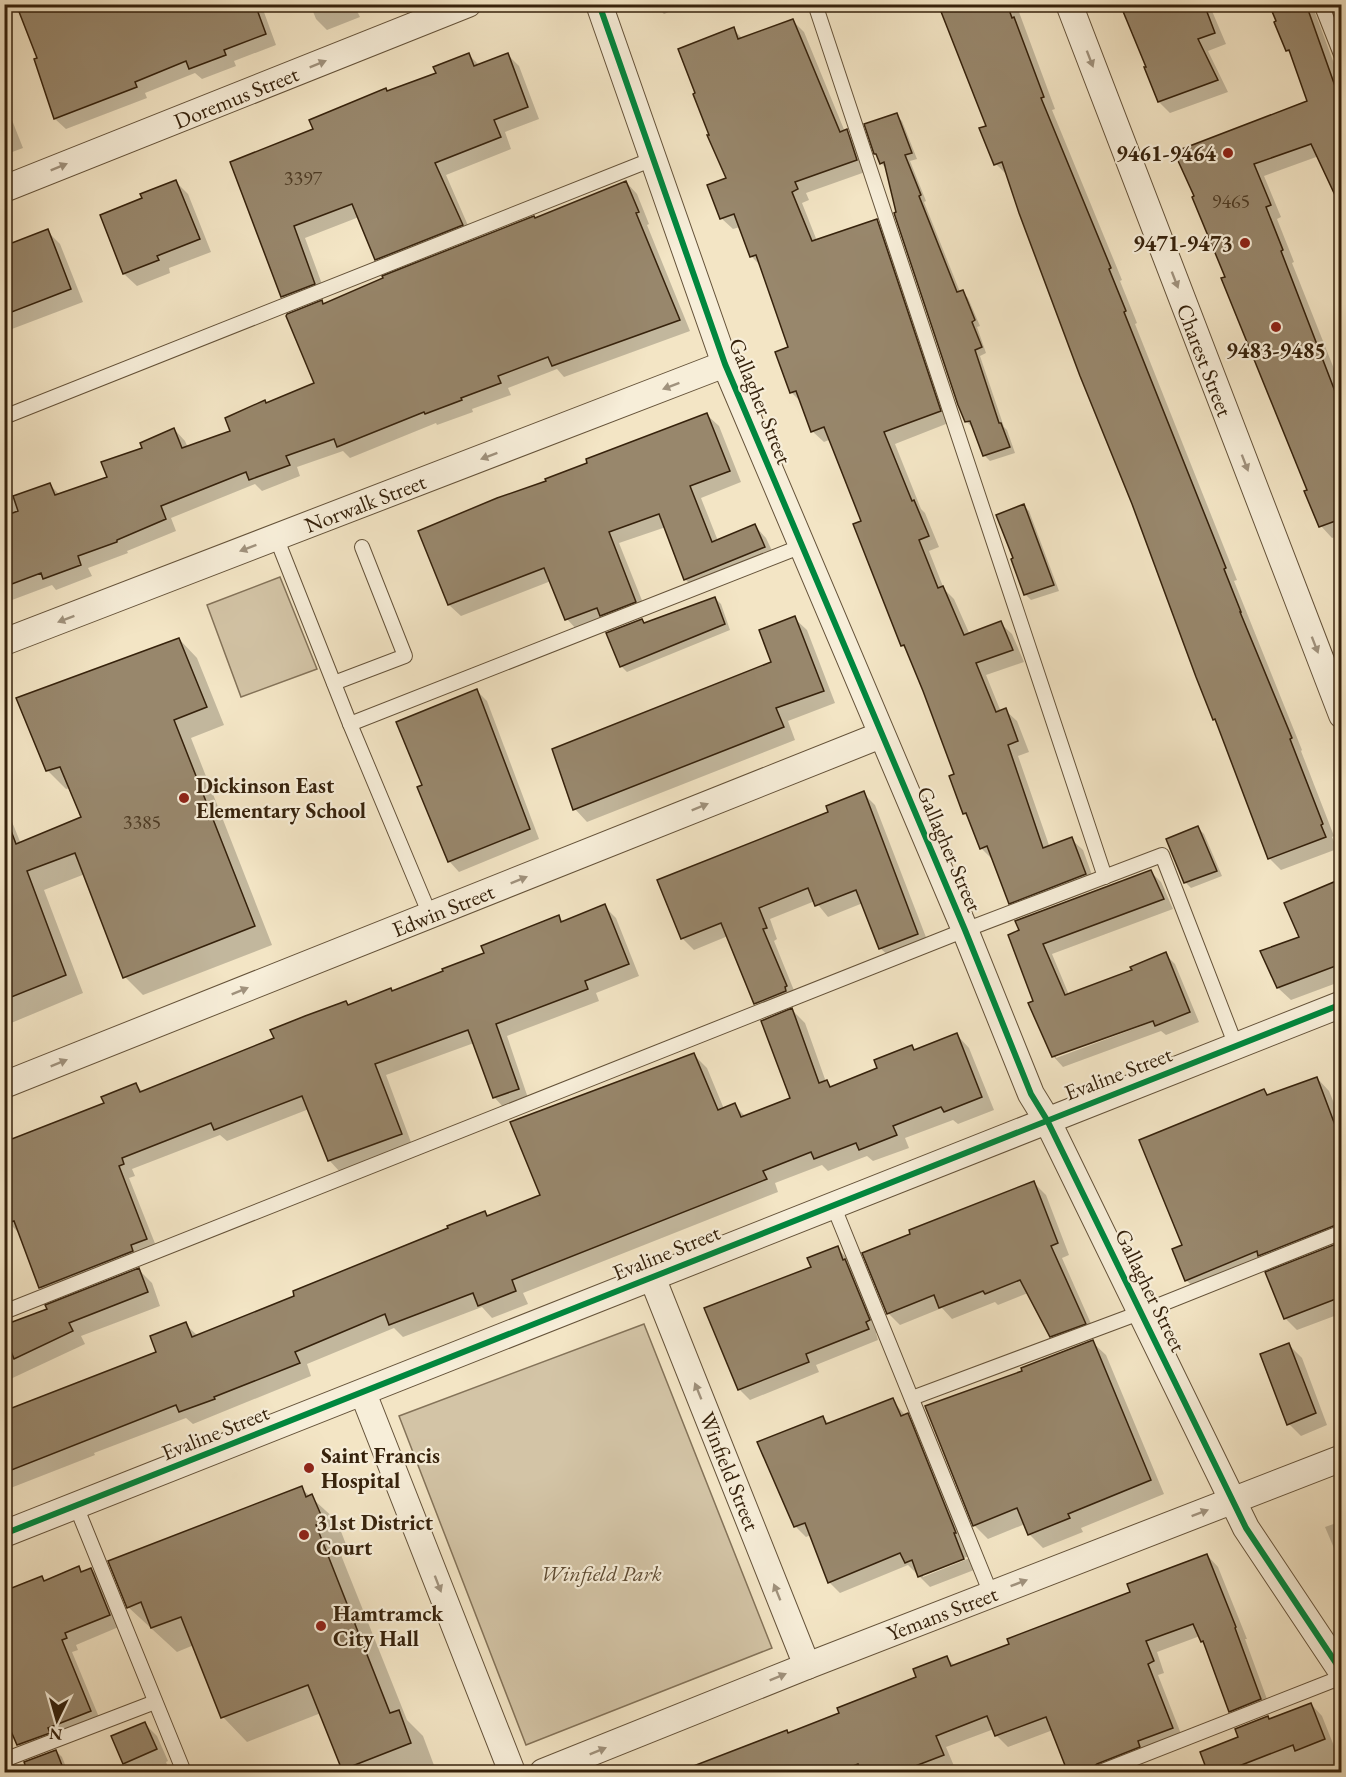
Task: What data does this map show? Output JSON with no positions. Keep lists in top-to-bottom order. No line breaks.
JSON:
{"streets":{"street":["Doremus Street","Charest Street","Gallagher Street","Norwalk Street","Edwin Street","Evaline Street","Winfield Street","Yemans Street"]},"crossings":[["Gallagher Street","Norwalk Street"],["Gallagher Street","Edwin Street"],["Gallagher Street","Evaline Street"],["Gallagher Street","Yemans Street"],["Evaline Street","Winfield Street"],["Winfield Street","Yemans Street"]],"one_way":["Doremus Street","Charest Street","Norwalk Street","Edwin Street","Winfield Street","Yemans Street"],"parks":["Winfield Park"],"places":["9461-9464","9471-9473","9483-9485","Dickinson East Elementary School","Saint Francis Hospital","31st District Court","Hamtramck City Hall"],"house_numbers":["3397","9465","3385"],"north":"bottom"}
